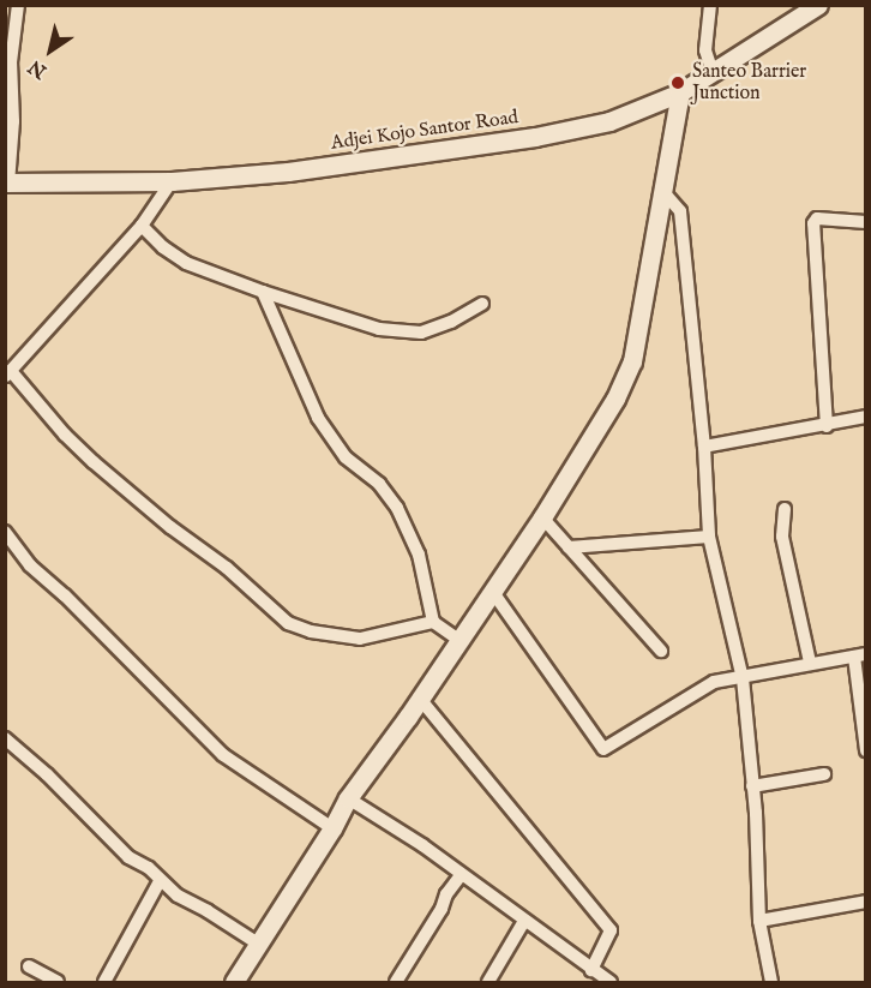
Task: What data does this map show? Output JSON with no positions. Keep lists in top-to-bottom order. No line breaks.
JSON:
{"streets":{"street":["Adjei Kojo Santor Road"]},"places":["Santeo Barrier Junction"],"north":"bottom left"}
